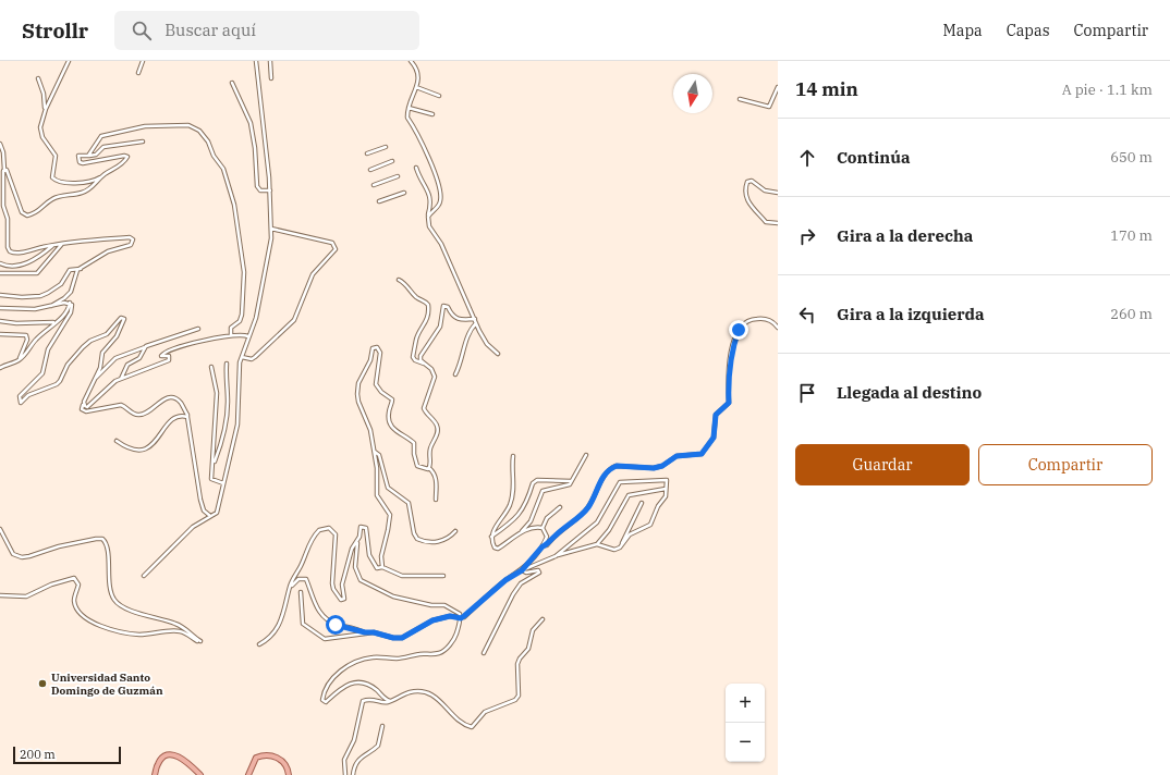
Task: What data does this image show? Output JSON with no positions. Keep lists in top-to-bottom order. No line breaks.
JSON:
{"places":["Universidad Santo Domingo de Guzmán"],"scale_bar":"200 m","north":"bottom","page":{"header":"Strollr","search":"Buscar aquí","nav":["Mapa","Capas","Compartir"],"heading":["14 min","A pie · 1.1 km"],"list":[["Continúa","650 m"],["Gira a la derecha","170 m"],["Gira a la izquierda","260 m"],"Llegada al destino"],"buttons":["Guardar","Compartir"],"map_buttons":["+","−"],"scale":"200 m"}}
